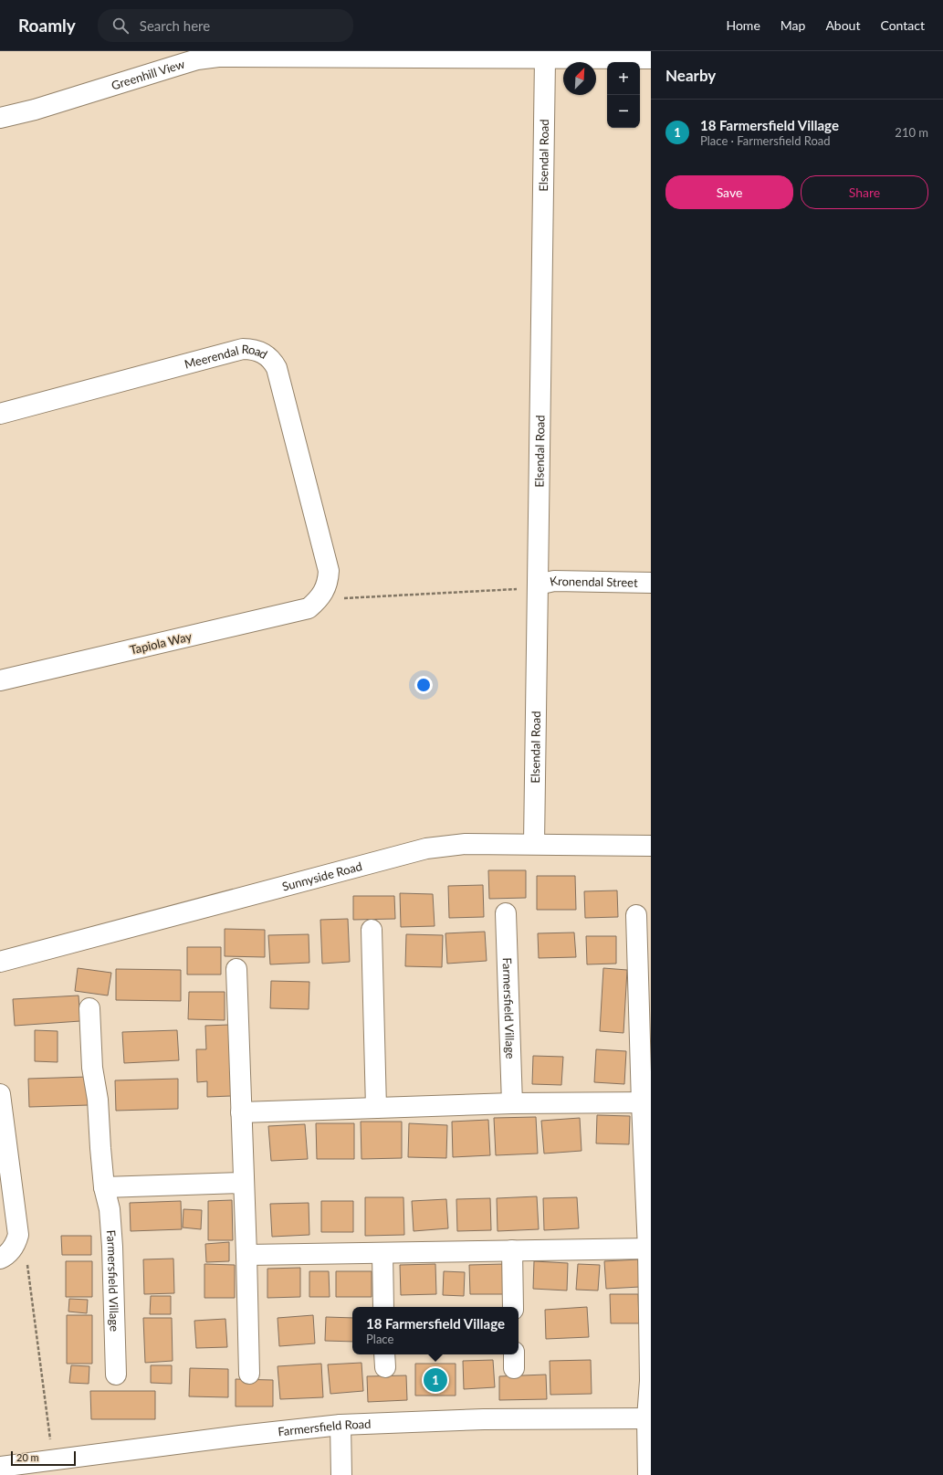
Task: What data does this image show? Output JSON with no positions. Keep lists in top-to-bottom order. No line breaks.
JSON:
{"streets":{"street":["Greenhill View","Elsendal Road","Meerendal Road","Kronendal Street","Tapiola Way","Sunnyside Road","Farmersfield Village","Farmersfield Road"]},"crossings":[["Greenhill View","Elsendal Road"],["Elsendal Road","Kronendal Street"],["Elsendal Road","Sunnyside Road"],["Meerendal Road","Tapiola Way"]],"scale_bar":"20 m","north":"top right","page":{"header":"Roamly","search":"Search here","nav":["Home","Map","About","Contact"],"heading":"Nearby","map_buttons":["+","−"],"list":[{"mark":"1","name":"18 Farmersfield Village","note":"Place · Farmersfield Road","value":"210 m"}],"buttons":["Save","Share"],"popup":["18 Farmersfield Village","Place"],"pins":"1","scale":"20 m"}}
